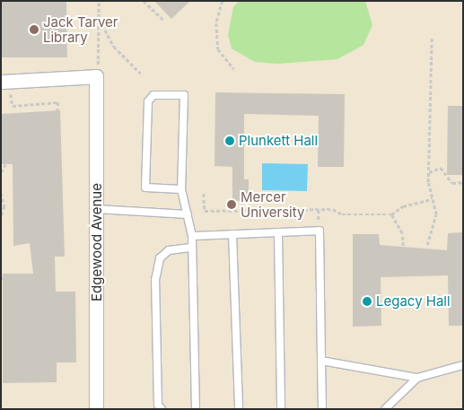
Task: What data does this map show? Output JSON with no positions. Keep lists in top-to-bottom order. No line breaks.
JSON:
{"streets":{"street":["Edgewood Avenue"]},"places":["Jack Tarver Library","Plunkett Hall","Mercer University","Legacy Hall"]}
